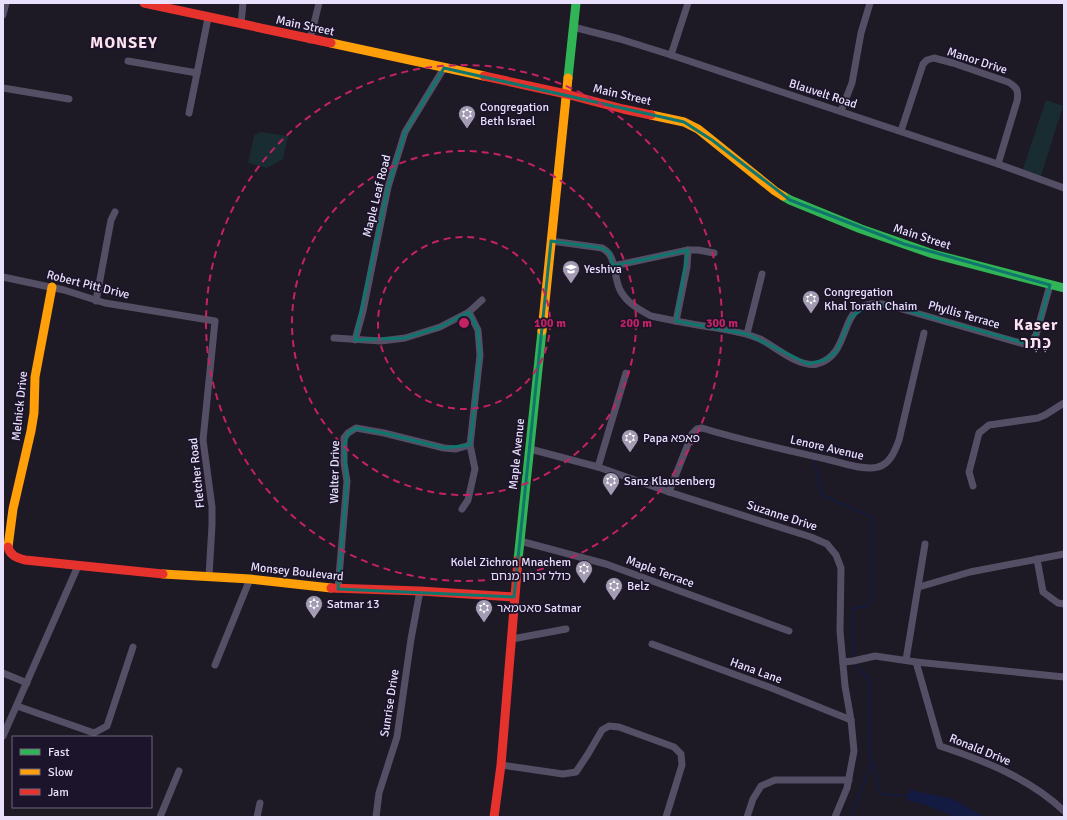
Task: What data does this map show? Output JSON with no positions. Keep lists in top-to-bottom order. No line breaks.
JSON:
{"streets":{"street":["Main Street","Manor Drive","Blauvelt Road","Maple Leaf Road","Robert Pitt Drive","Phyllis Terrace","Melnick Drive","Lenore Avenue","Maple Avenue","Walter Drive","Fletcher Road","Suzanne Drive","Monsey Boulevard","Maple Terrace","Hana Lane","Sunrise Drive","Ronald Drive"]},"crossings":[["Main Street","Maple Leaf Road"],["Main Street","Phyllis Terrace"],["Main Street","Maple Avenue"],["Manor Drive","Blauvelt Road"],["Blauvelt Road","Maple Avenue"],["Robert Pitt Drive","Melnick Drive"],["Robert Pitt Drive","Fletcher Road"],["Phyllis Terrace","Maple Avenue"],["Melnick Drive","Monsey Boulevard"],["Lenore Avenue","Suzanne Drive"],["Maple Avenue","Suzanne Drive"],["Maple Avenue","Monsey Boulevard"],["Maple Avenue","Maple Terrace"],["Walter Drive","Monsey Boulevard"],["Fletcher Road","Monsey Boulevard"],["Suzanne Drive","Hana Lane"],["Monsey Boulevard","Sunrise Drive"]],"districts":["MONSEY","Kaser כֶּתֶר"],"places":{"synagogue":["Congregation Beth Israel","Congregation Khal Torath Chaim","Papa פאפא","Sanz Klausenberg","Kolel Zichron Mnachem כולל זכרון מנחם","Belz","Satmar 13","סאטמאר Satmar"],"school or university":["Yeshiva"]},"legend":["Fast","Slow","Jam"],"rings":["100 m","200 m","300 m"]}
